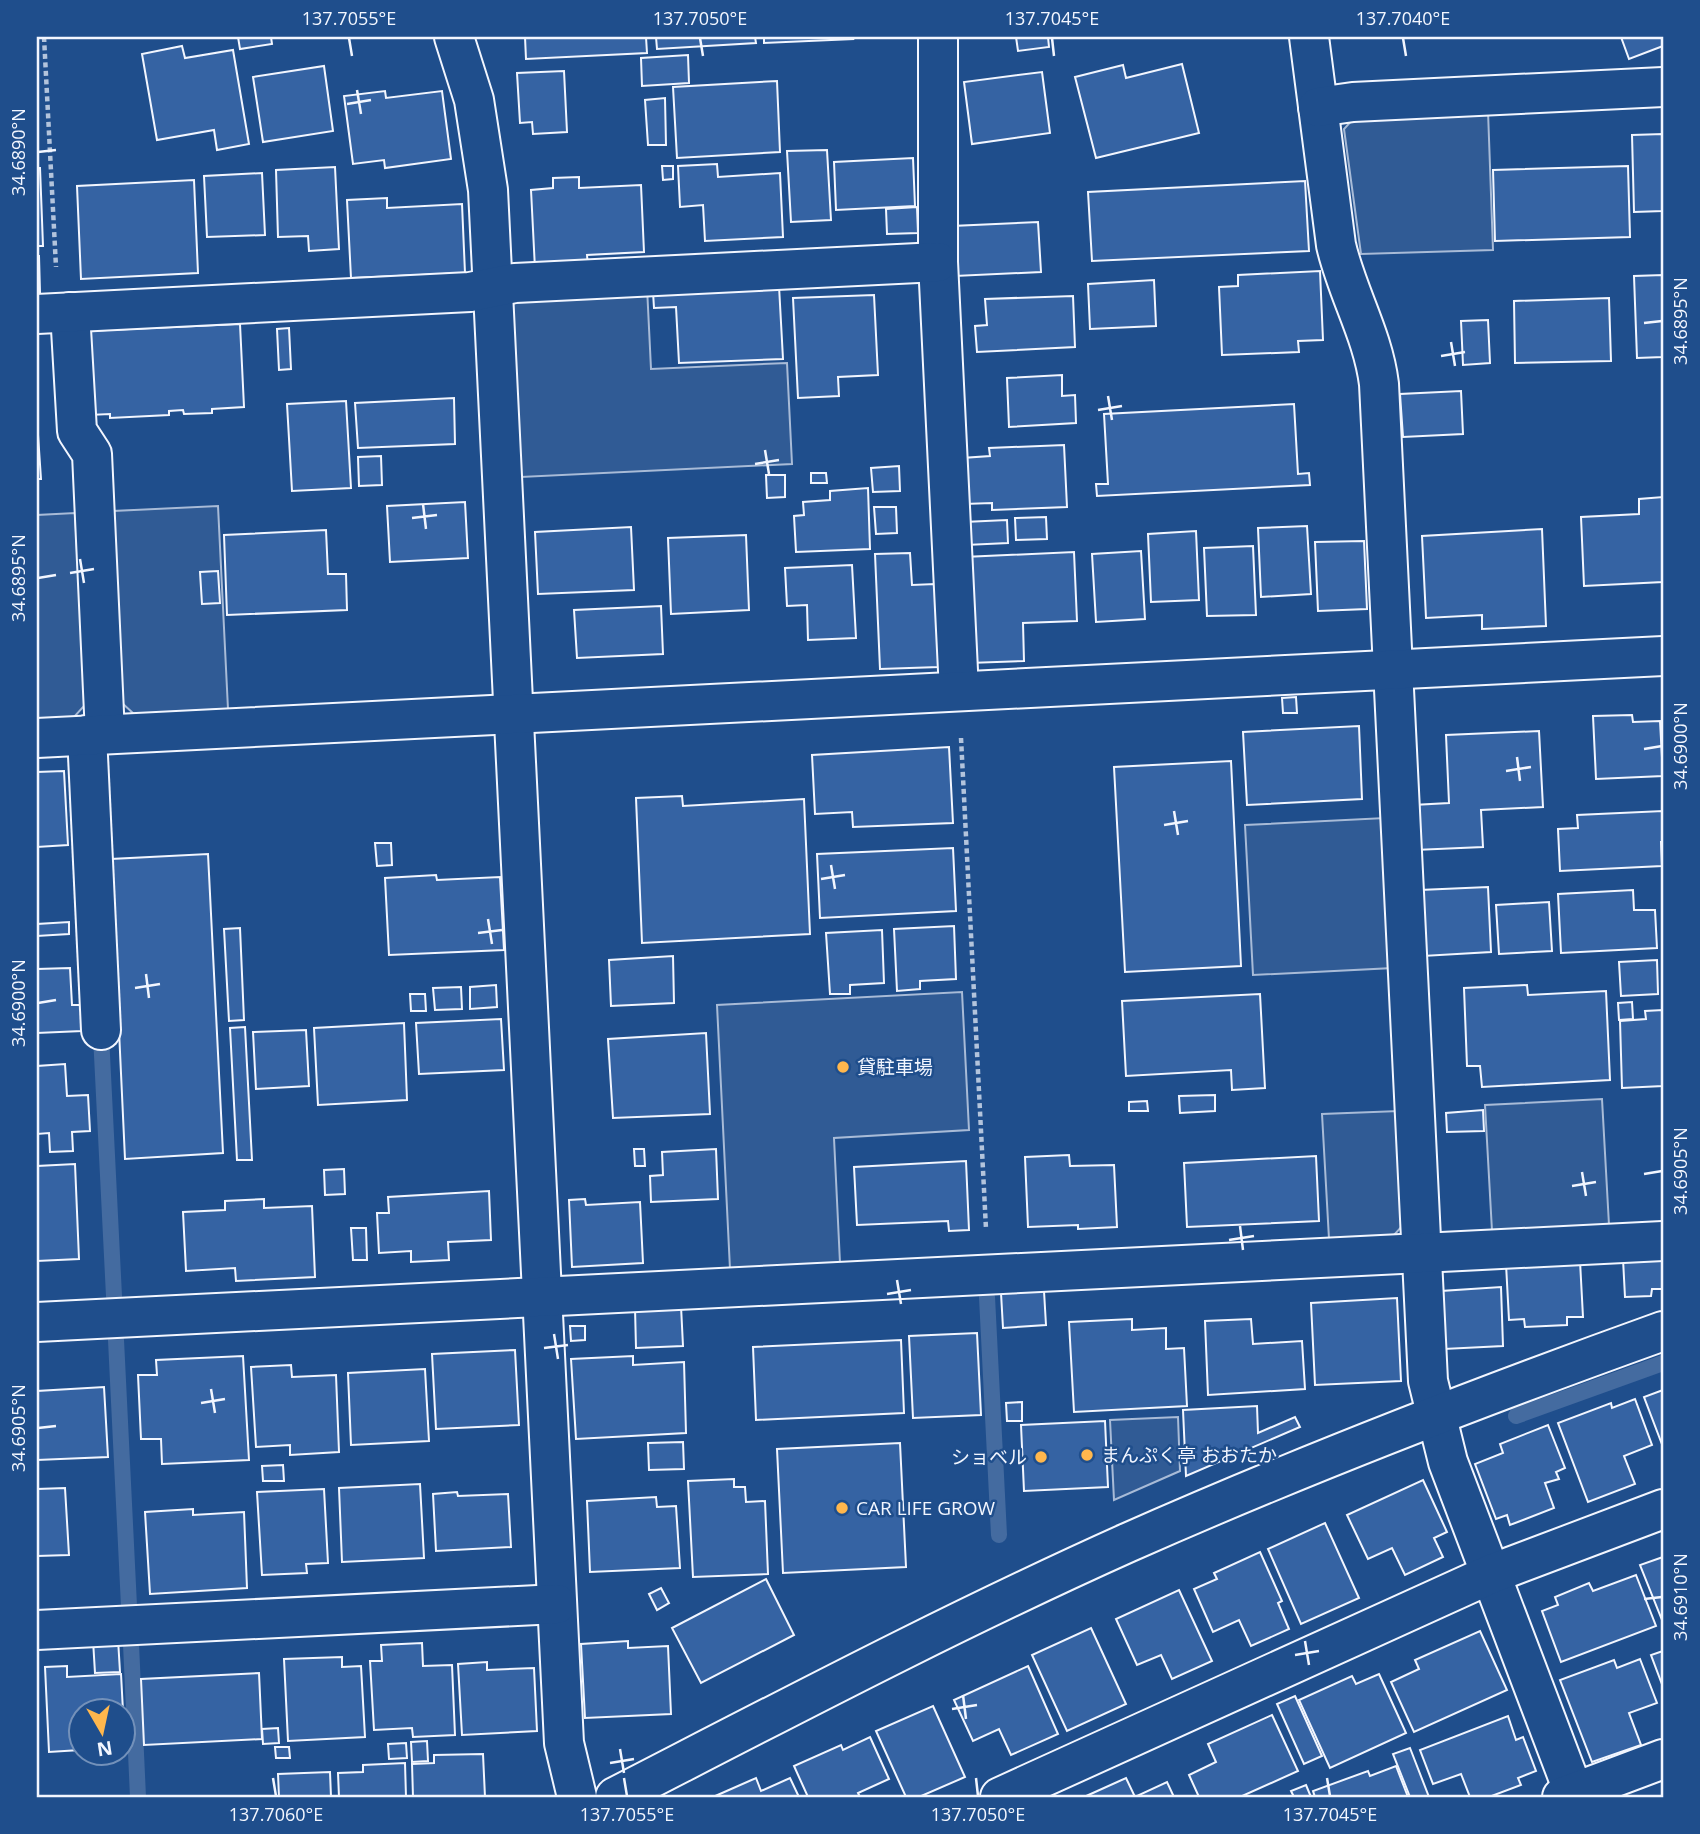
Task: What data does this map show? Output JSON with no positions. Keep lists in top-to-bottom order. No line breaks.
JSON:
{"places":["貸駐車場","まんぷく亭 おおたか","ショベル","CAR LIFE GROW"],"north":"bottom","coordinates":["137.7055°E","137.7050°E","137.7045°E","137.7040°E","34.6890°N","34.6895°N","34.6900°N","34.6905°N","34.6910°N","137.7060°E"]}
